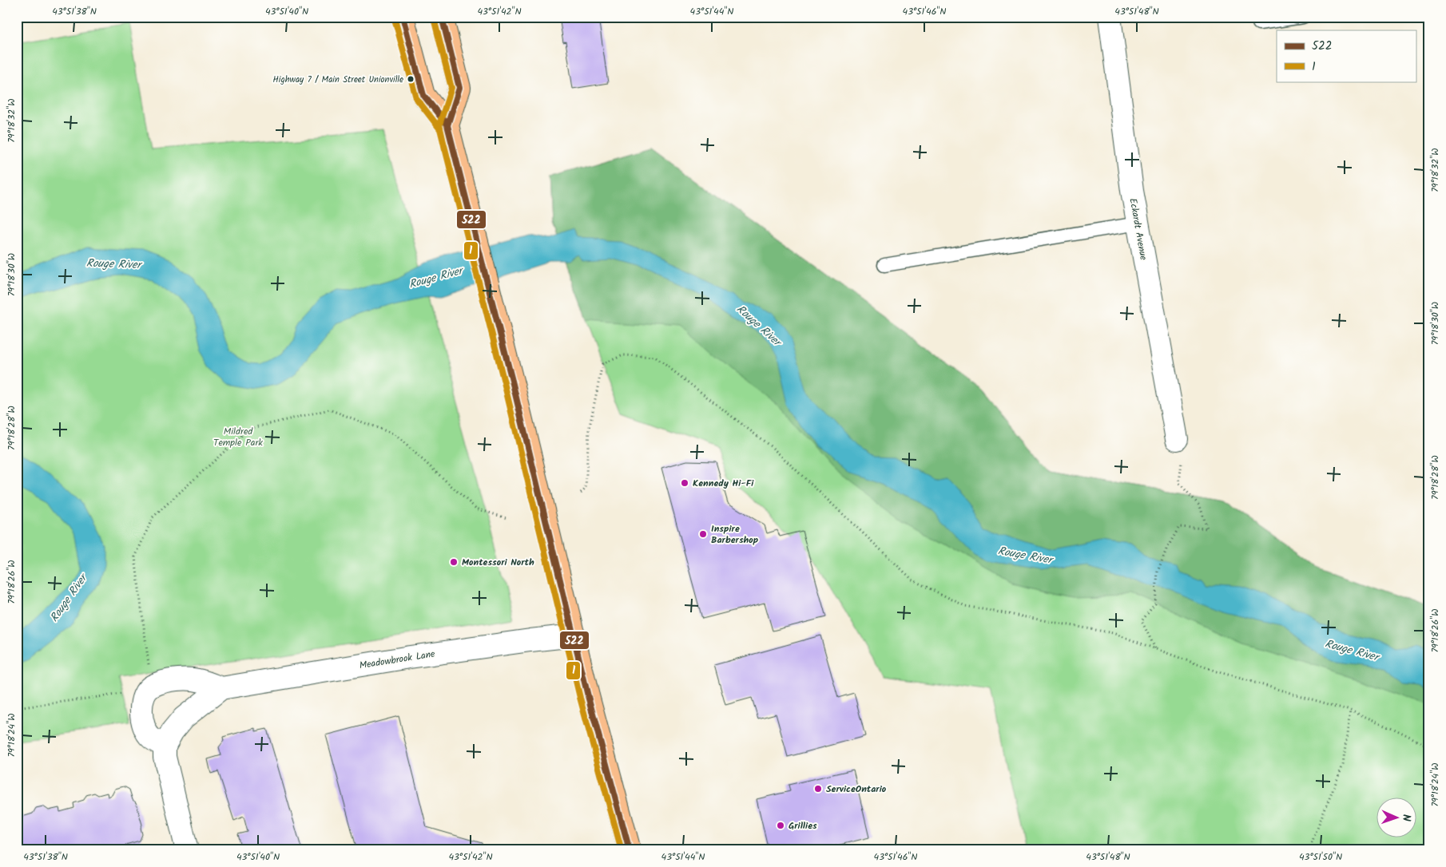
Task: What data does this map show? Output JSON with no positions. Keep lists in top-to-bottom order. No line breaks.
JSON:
{"streets":{"street":["Eckardt Avenue","Meadowbrook Lane"]},"water":["Rouge River"],"parks":["Mildred Temple Park"],"places":["Highway 7 / Main Street Unionville","Kennedy Hi-Fi","Inspire Barbershop","Montessori North","ServiceOntario","Grillies"],"lines":["transit line 522","transit line 1"],"legend":["522","1"],"north":"right","coordinates":["43°51'38\"N","43°51'40\"N","43°51'42\"N","43°51'44\"N","43°51'46\"N","43°51'48\"N","79°18'32\"W","79°18'30\"W","79°18'28\"W","79°18'26\"W","79°18'24\"W","43°51'50\"N"]}
